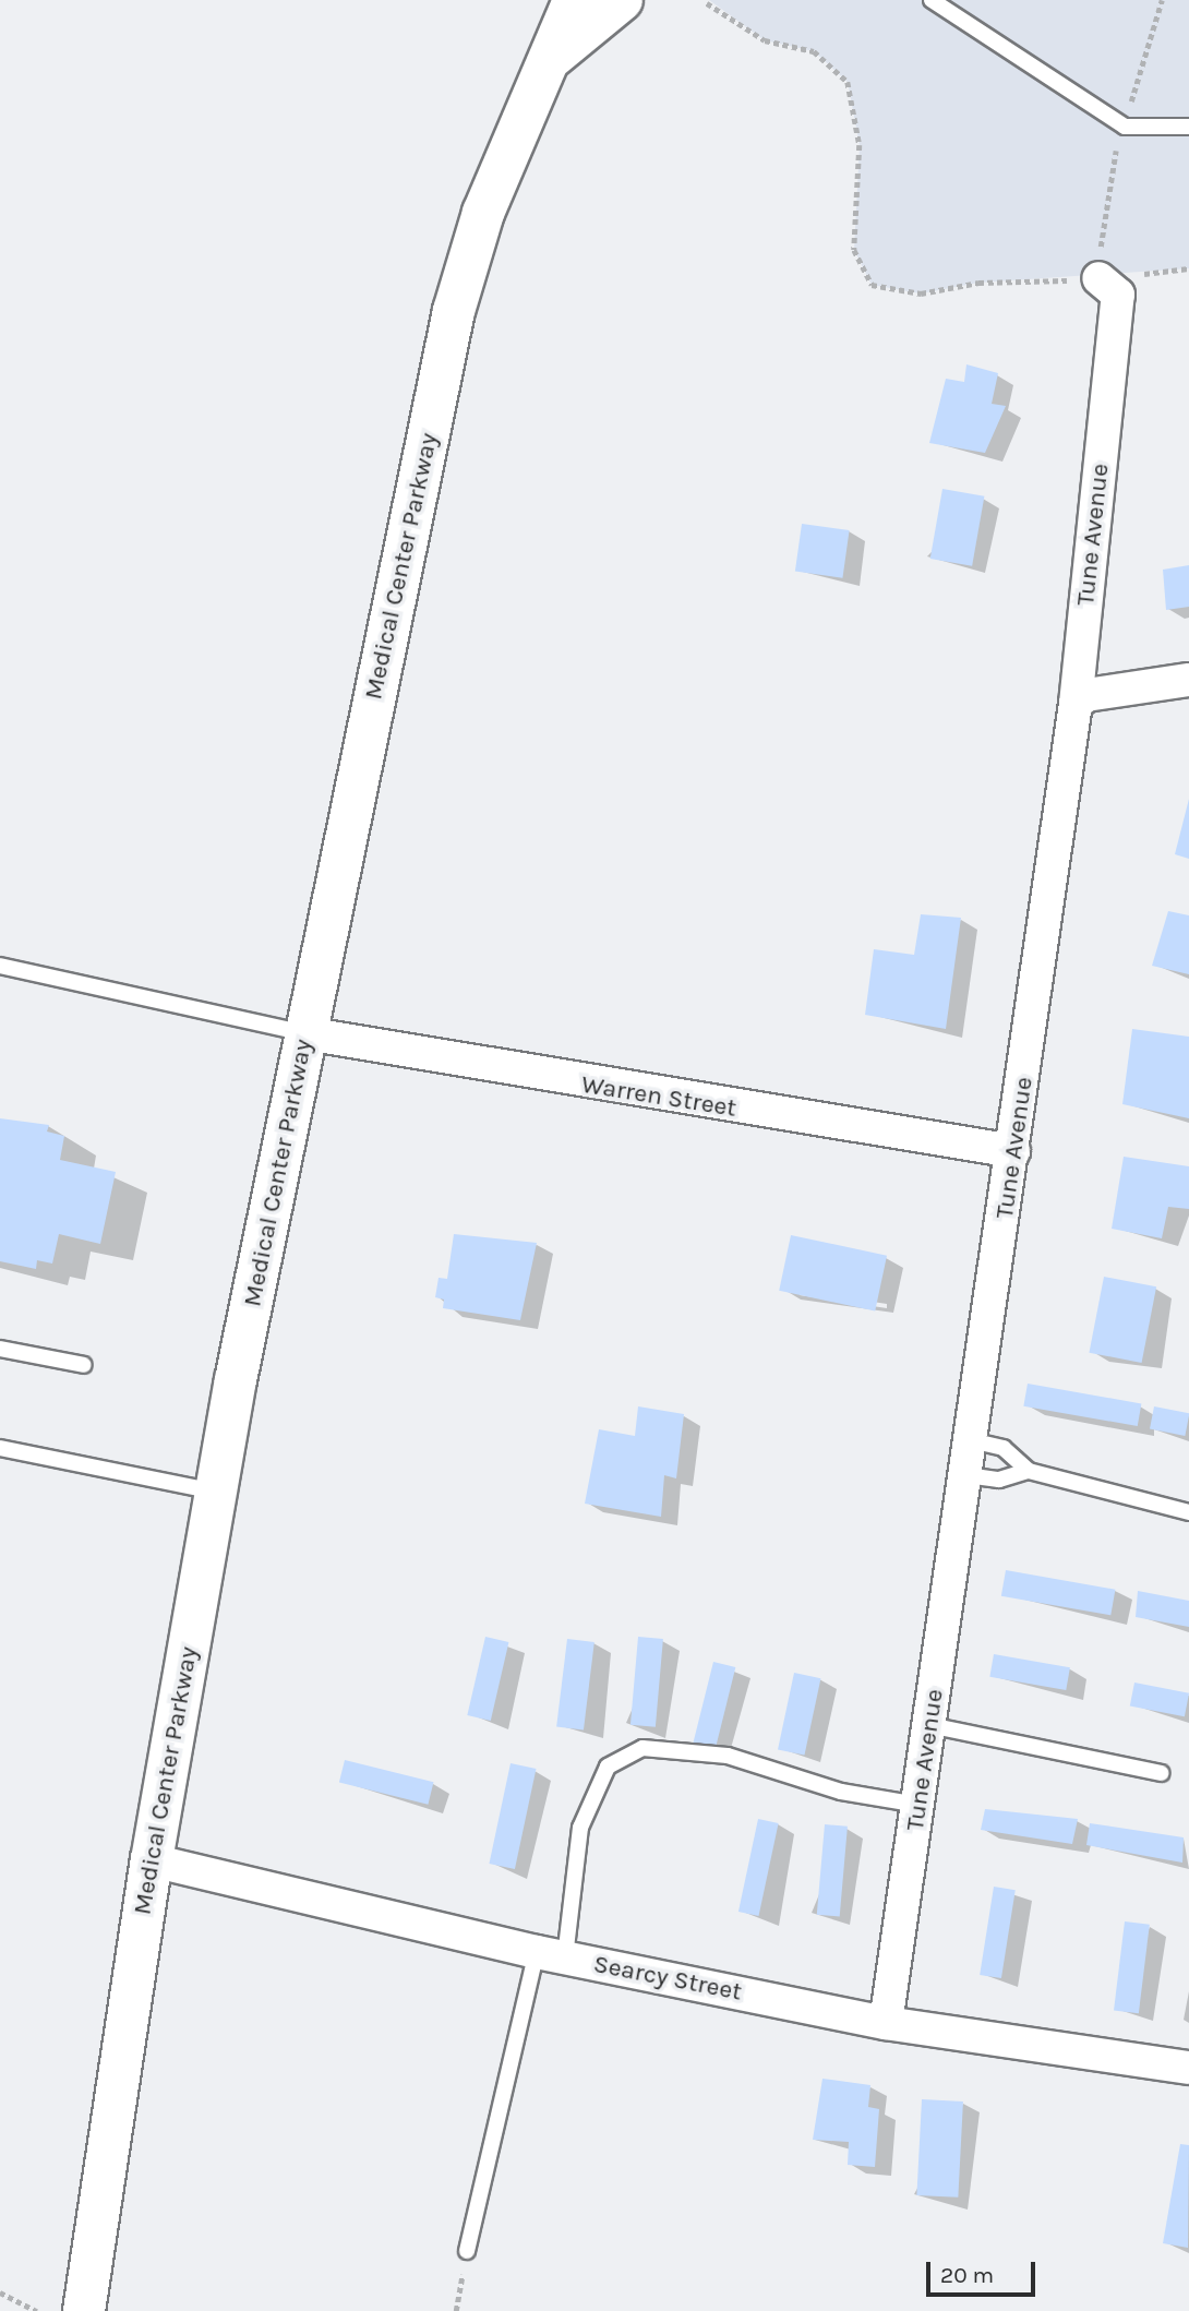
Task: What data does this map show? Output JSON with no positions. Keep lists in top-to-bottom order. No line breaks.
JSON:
{"streets":{"main road":["Medical Center Parkway"],"street":["Tune Avenue","Warren Street","Searcy Street"]},"crossings":[["Tune Avenue","Warren Street"],["Tune Avenue","Searcy Street"],["Medical Center Parkway","Warren Street"],["Medical Center Parkway","Searcy Street"]],"scale_bar":"20 m"}
